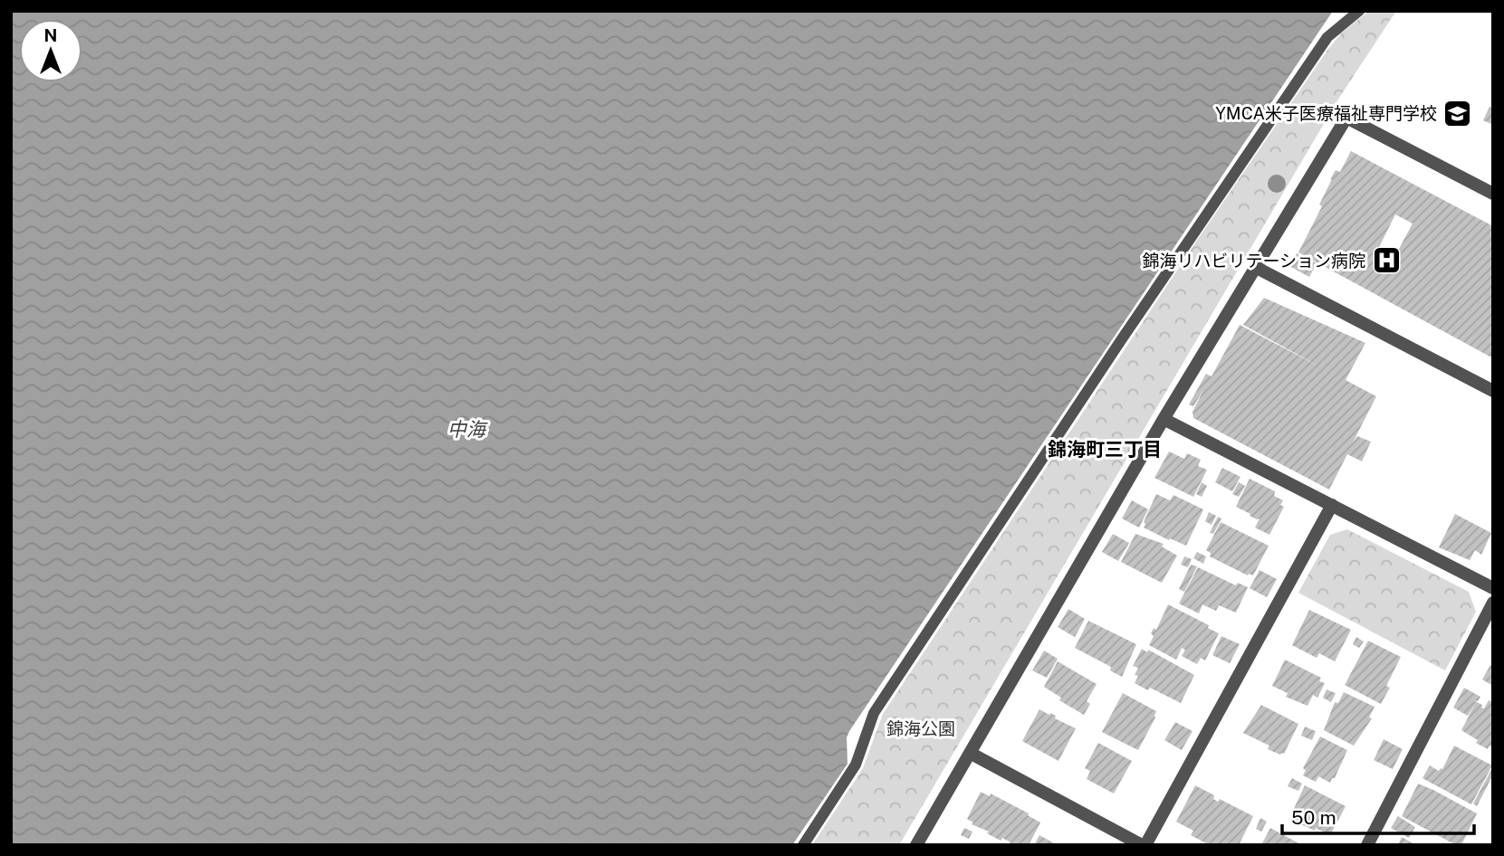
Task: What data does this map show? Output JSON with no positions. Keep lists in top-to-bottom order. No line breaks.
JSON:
{"districts":["錦海町三丁目"],"water":["中海"],"parks":["錦海公園"],"places":{"school or university":["YMCA米子医療福祉専門学校"],"hospital":["錦海リハビリテーション病院"]},"scale_bar":"50 m","north":"top"}
